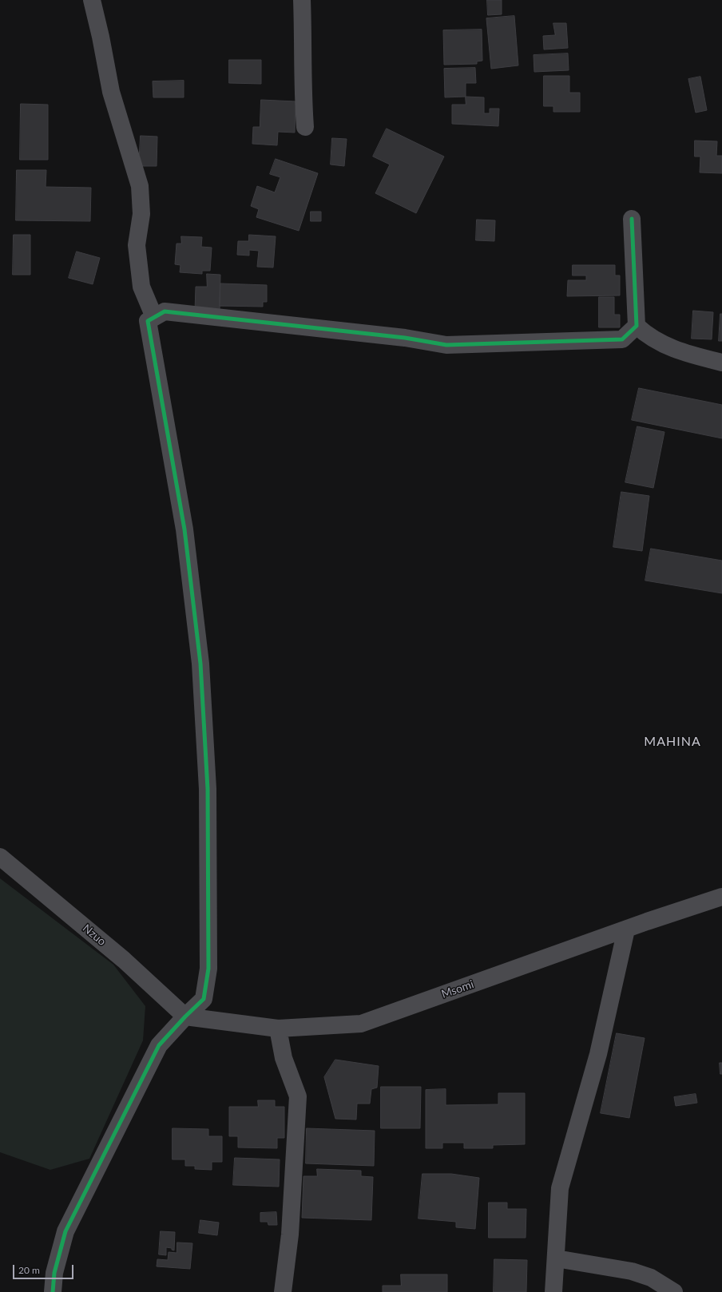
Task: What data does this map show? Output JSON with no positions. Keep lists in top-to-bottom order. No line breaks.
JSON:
{"streets":{"street":["Nzuo","Msomi"]},"crossings":[["Nzuo","Msomi"]],"districts":["MAHINA"],"scale_bar":"20 m"}
